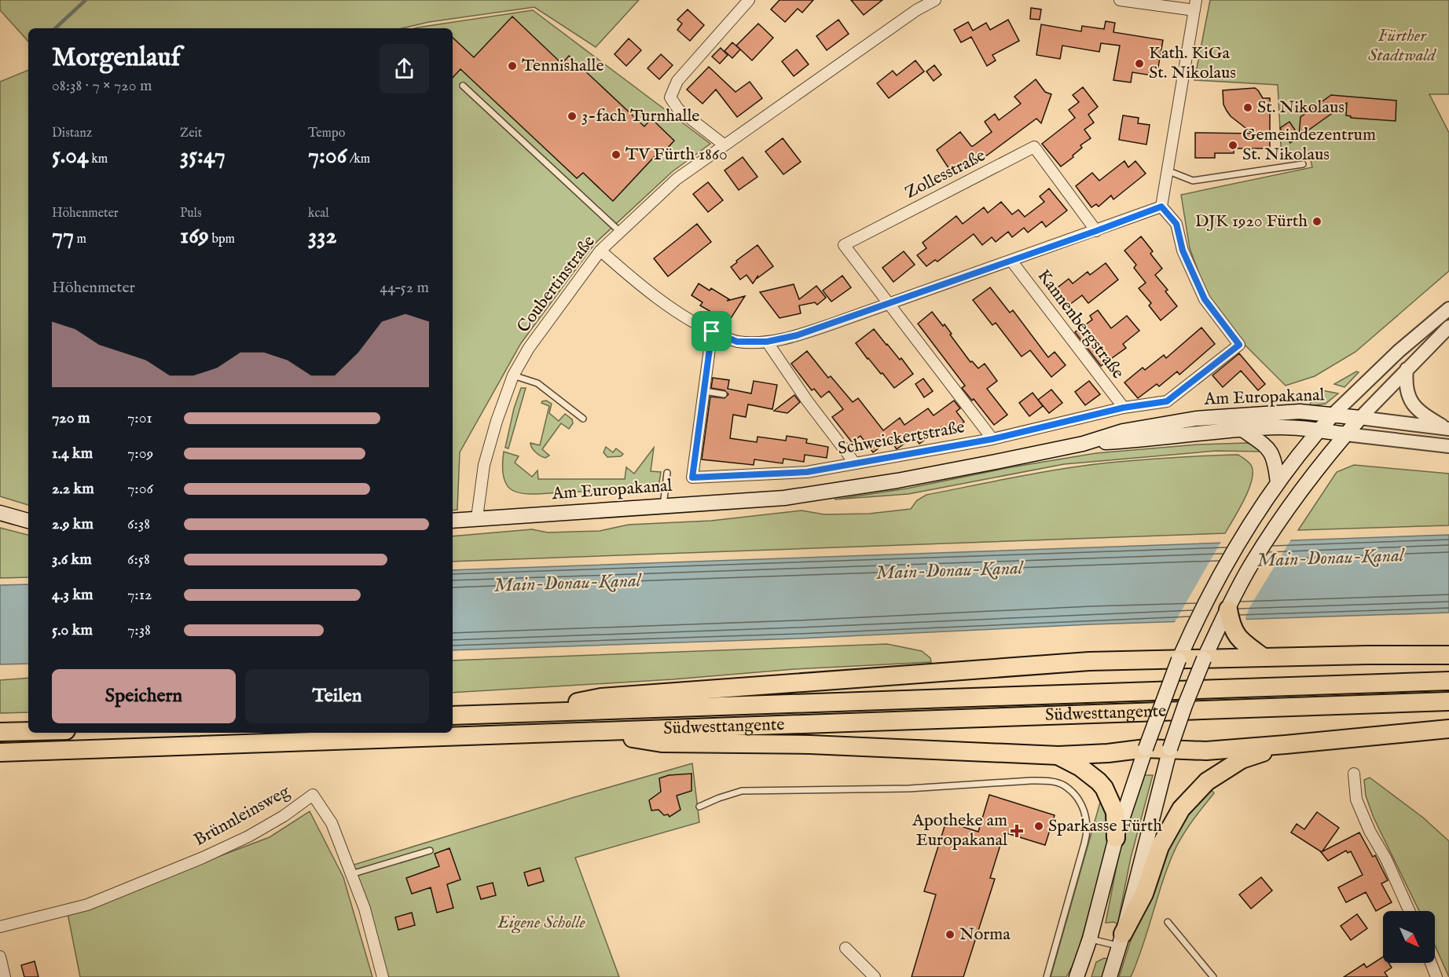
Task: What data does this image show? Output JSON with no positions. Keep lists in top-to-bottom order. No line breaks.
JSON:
{"streets":{"highway":["Südwesttangente"],"main road":["Am Europakanal"],"street":["Zollesstraße","Coubertinstraße","Kannenbergstraße","Schweickertstraße","Brünnleinsweg"]},"crossings":[["Zollesstraße","Kannenbergstraße"],["Coubertinstraße","Kannenbergstraße"],["Coubertinstraße","Am Europakanal"],["Kannenbergstraße","Schweickertstraße"]],"water":["Main-Donau-Kanal"],"parks":["Fürther Stadtwald","Eigene Scholle"],"places":{"other":["Kath. KiGa St. Nikolaus","Tennishalle","St. Nikolaus","3-fach Turnhalle","Gemeindezentrum St. Nikolaus","TV Fürth 1860","DJK 1920 Fürth","Sparkasse Fürth","Norma"],"health":["Apotheke am Europakanal"]},"north":"bottom right","page":{"heading":["Morgenlauf","08:38 · 7 × 720 m"],"stats":[["Distanz","5.04 km"],["Zeit","35:47"],["Tempo","7:06 /km"],["Höhenmeter","77 m"],["Puls","169 bpm"],["kcal","332"]],"chart":["Höhenmeter","44–52 m"],"list":[{"name":"720 m","note":"7:01"},{"name":"1.4 km","note":"7:09"},{"name":"2.2 km","note":"7:06"},{"name":"2.9 km","note":"6:38"},{"name":"3.6 km","note":"6:58"},{"name":"4.3 km","note":"7:12"},{"name":"5.0 km","note":"7:38"}],"buttons":["Speichern","Teilen"]}}
